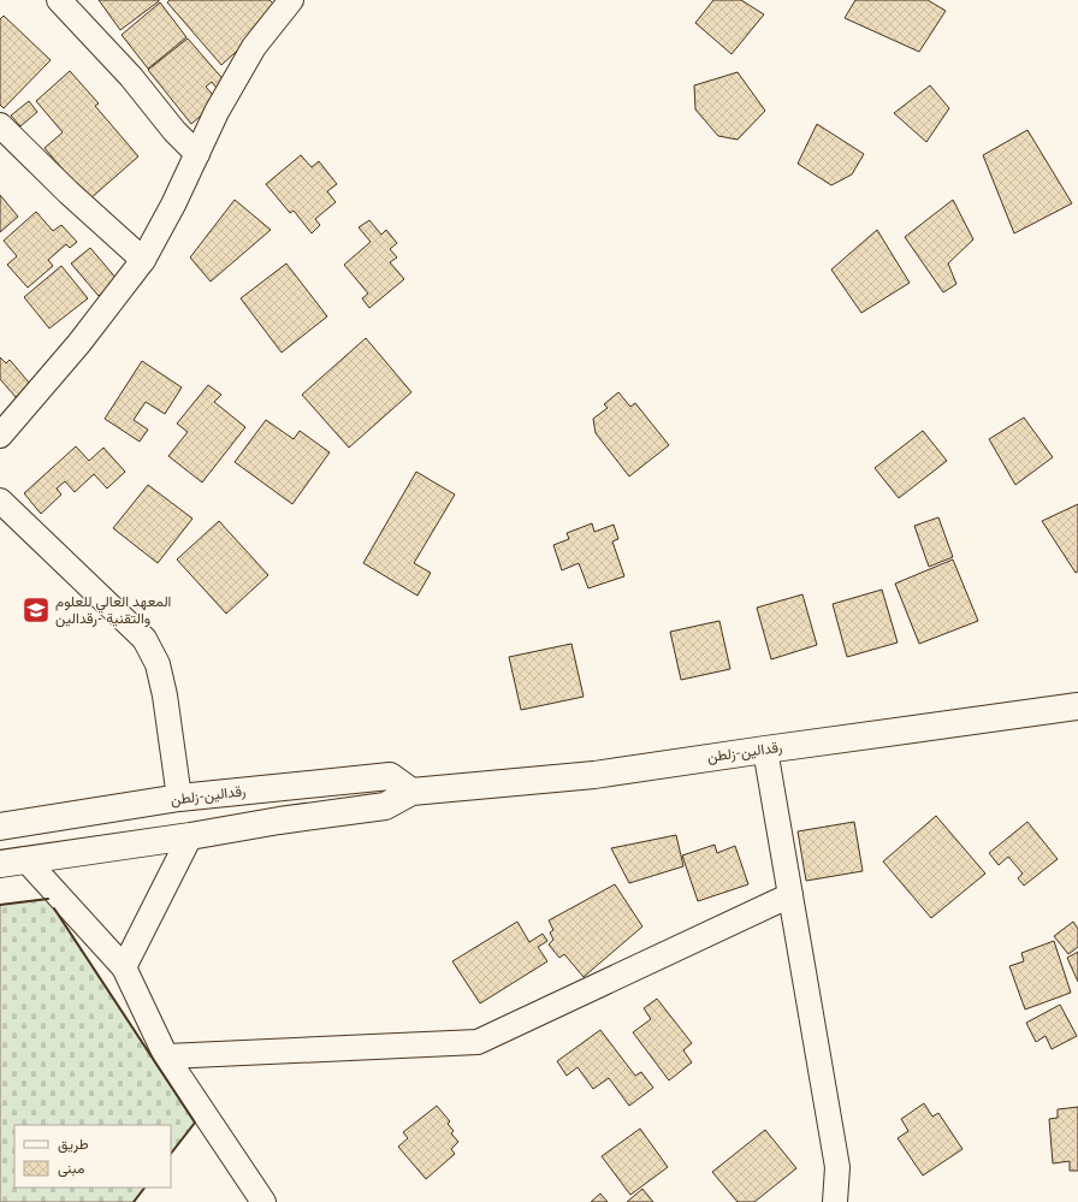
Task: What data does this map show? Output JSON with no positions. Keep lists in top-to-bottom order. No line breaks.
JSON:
{"streets":{"main road":["رقدالين-زلطن"]},"places":{"school or university":["المعهد العالي للعلوم والتقنية -رقدالين"]},"legend":["طريق","مبنى"]}
